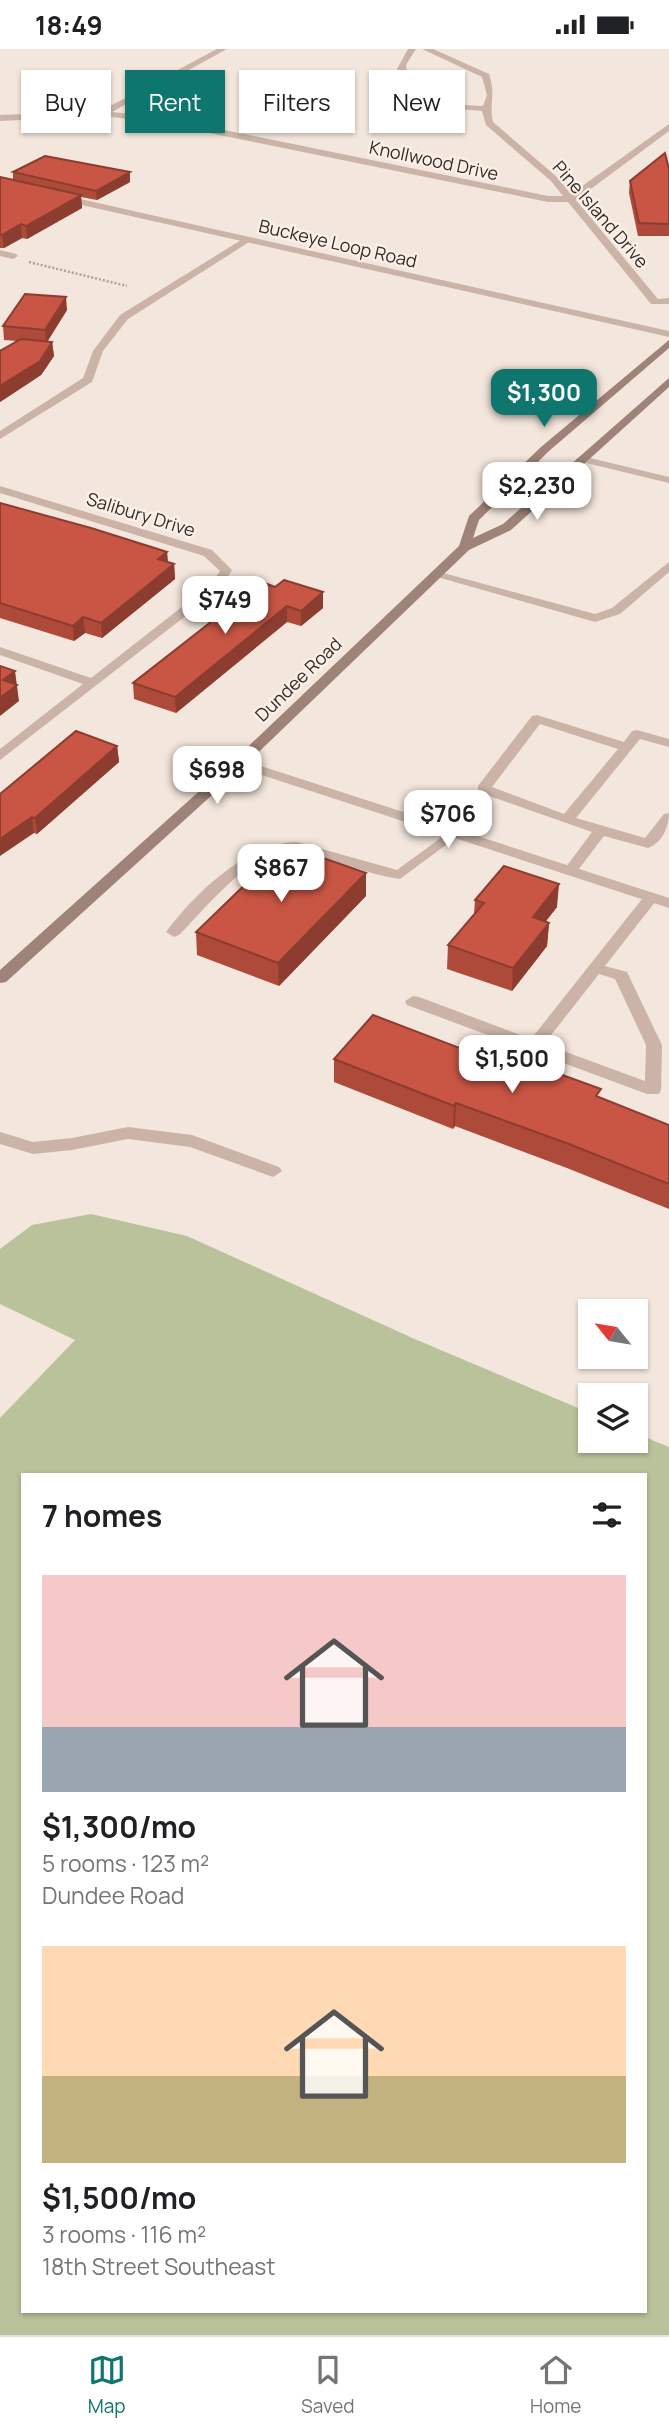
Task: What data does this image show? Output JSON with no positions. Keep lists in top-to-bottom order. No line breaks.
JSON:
{"streets":{"main road":["Dundee Road"],"street":["Knollwood Drive","Pine Island Drive","Buckeye Loop Road","Salibury Drive"]},"crossings":[["Knollwood Drive","Pine Island Drive"]],"north":"top left","page":{"status":"18:49","chip":["Buy","Rent","Filters","New"],"price":["$1,300","$2,230","$749","$698","$706","$867","$1,500"],"heading":"7 homes","list":[{"name":"$1,300/mo","note":"5 rooms · 123 m² · Dundee Road"},{"name":"$1,500/mo","note":"3 rooms · 116 m² · 18th Street Southeast"}],"tabs":["Map","Saved","Home"]}}
